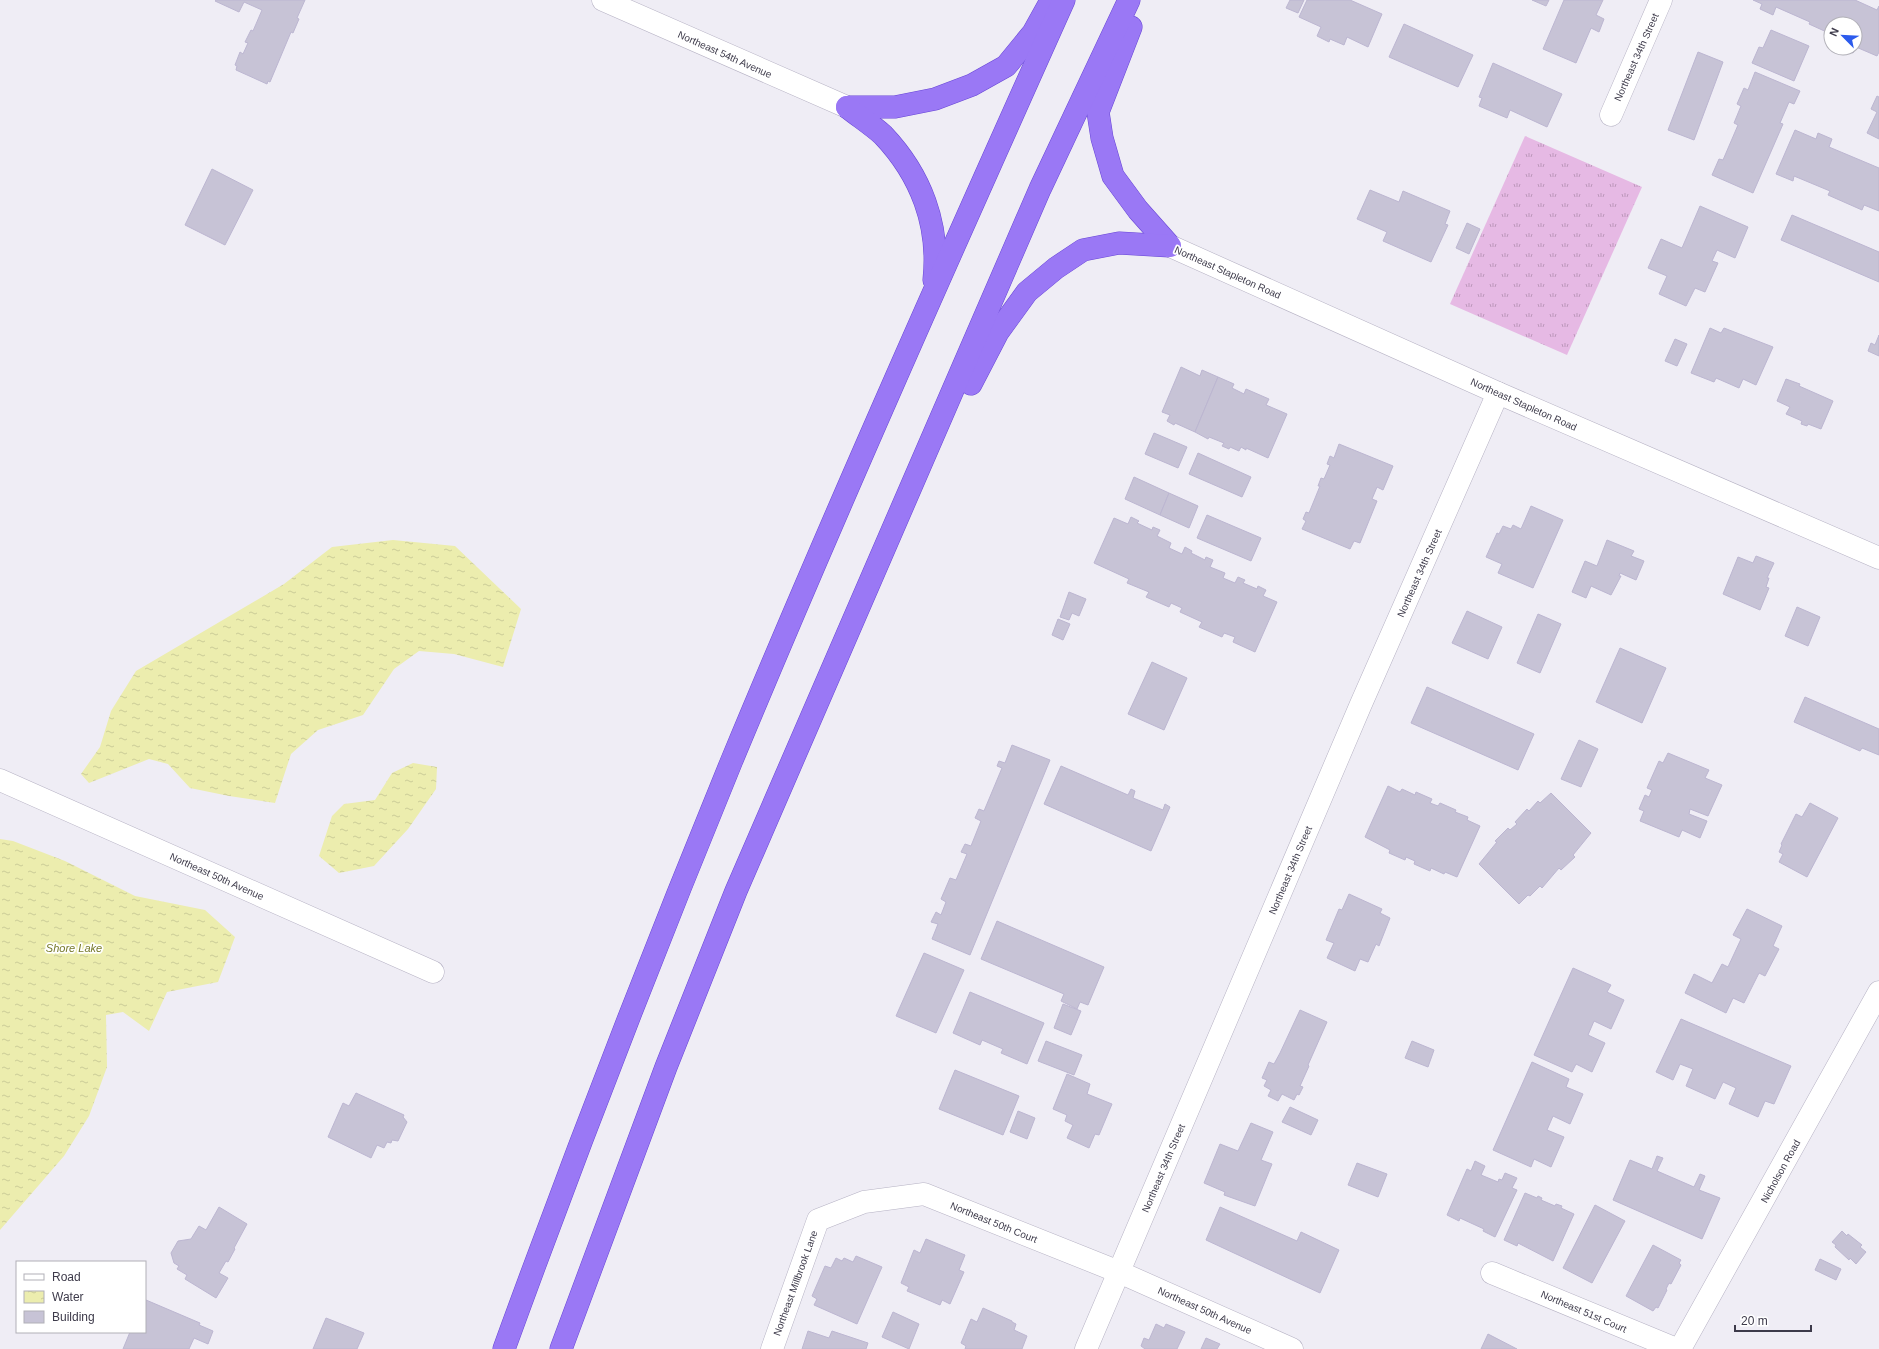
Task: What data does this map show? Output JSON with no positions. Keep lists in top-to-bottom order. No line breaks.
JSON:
{"streets":{"street":["Northeast 54th Avenue","Northeast 34th Street","Northeast Stapleton Road","Northeast 50th Avenue","Nicholson Road","Northeast 50th Court","Northeast Millbrook Lane","Northeast 51st Court"]},"crossings":[["Northeast 34th Street","Northeast Stapleton Road"],["Northeast 34th Street","Northeast 50th Avenue"],["Northeast 34th Street","Northeast 50th Court"],["Northeast 50th Avenue","Northeast 50th Court"],["Northeast 50th Court","Northeast Millbrook Lane"]],"water":["Shore Lake"],"legend":["Road","Water","Building"],"scale_bar":"20 m","north":"top left"}
